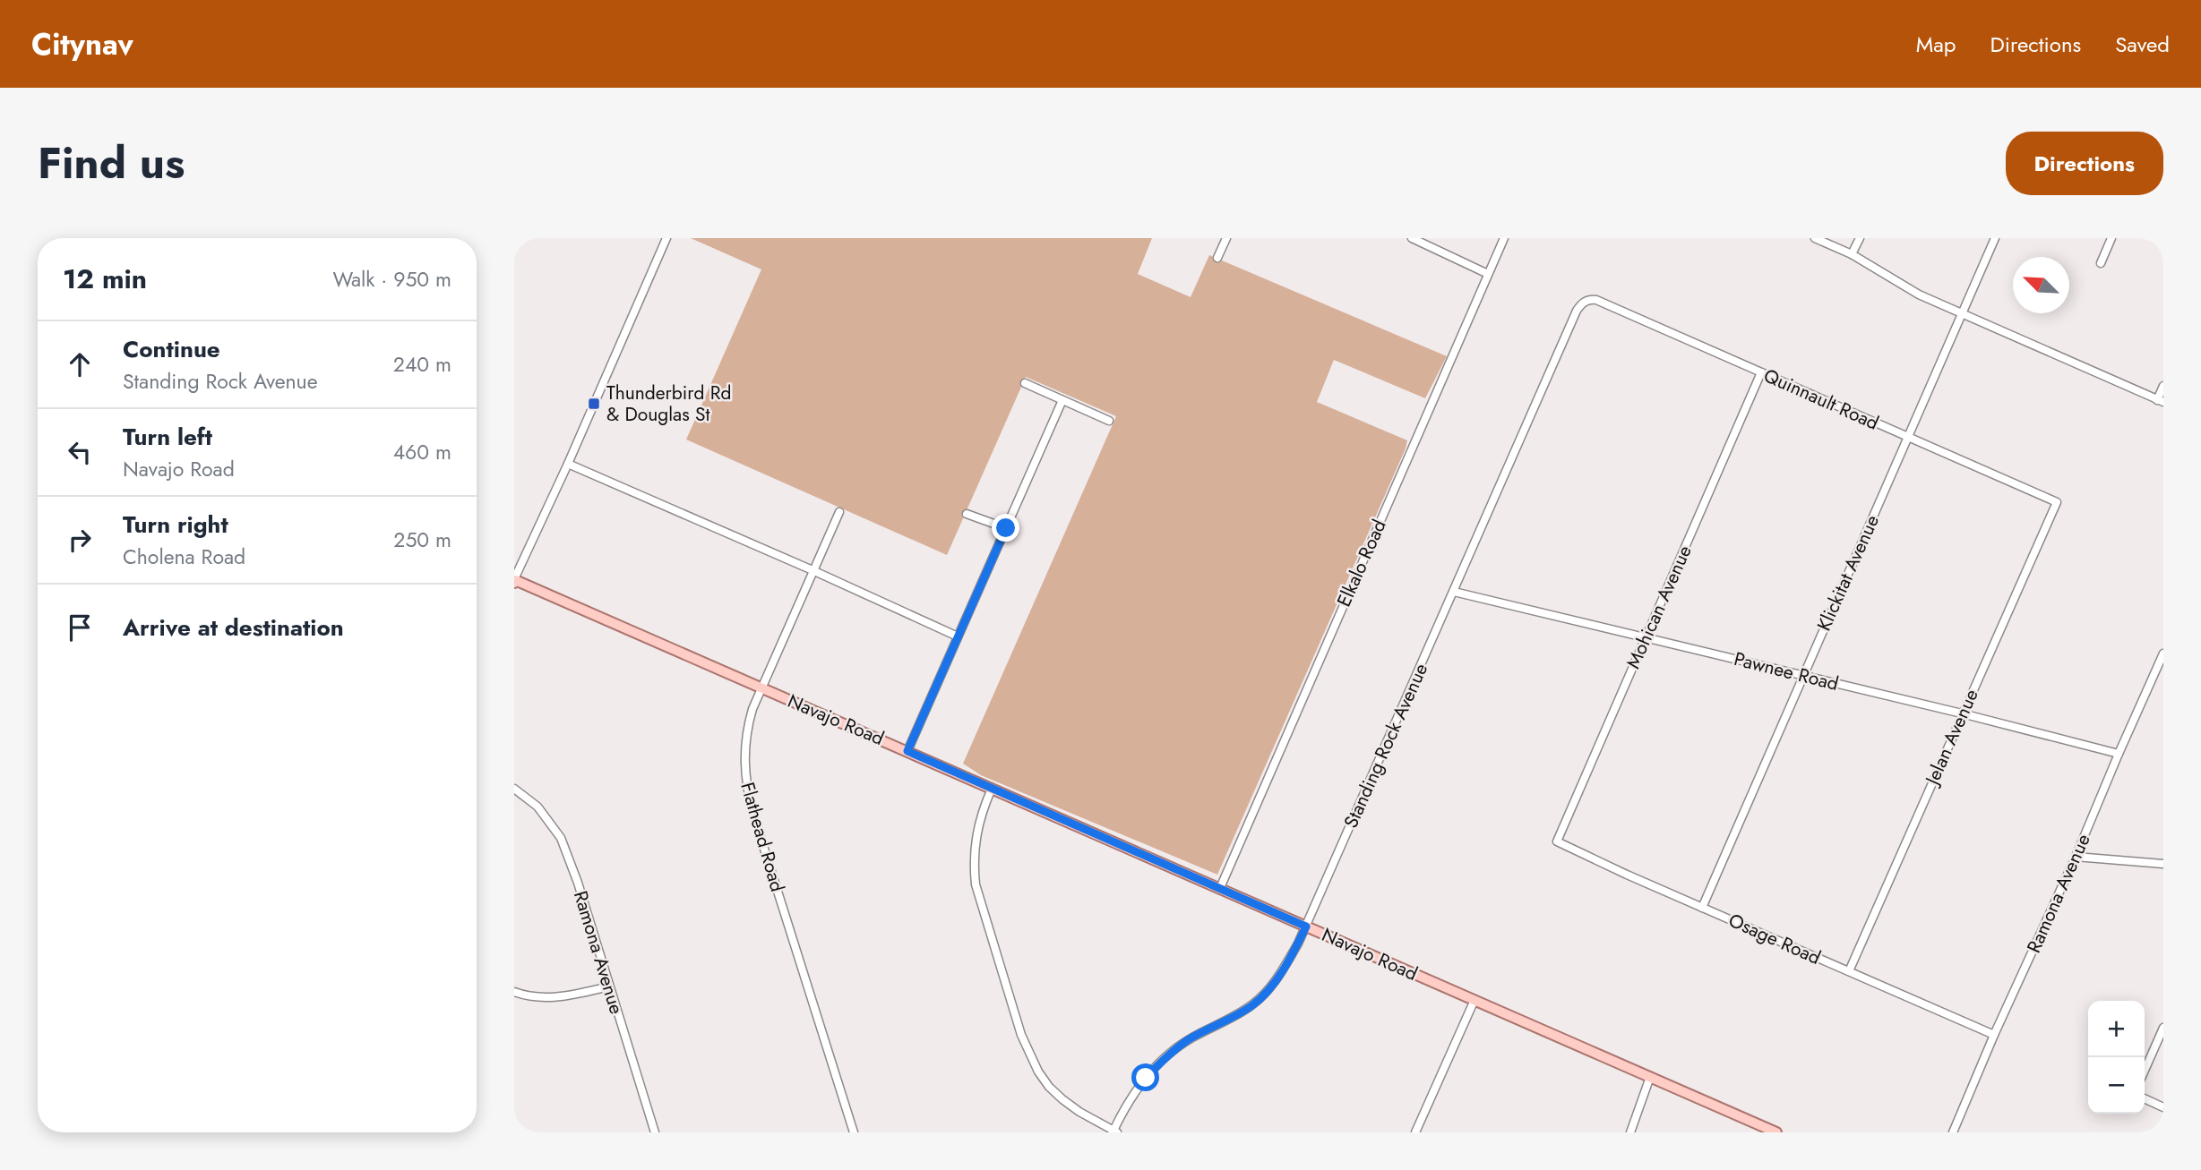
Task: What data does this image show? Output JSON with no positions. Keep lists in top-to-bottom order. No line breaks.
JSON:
{"streets":{"main road":["Navajo Road"],"street":["Quinnault Road","Elkalo Road","Klickitat Avenue","Mohican Avenue","Pawnee Road","Jelan Avenue","Standing Rock Avenue","Flathead Road","Ramona Avenue","Osage Road"]},"crossings":[["Quinnault Road","Klickitat Avenue"],["Quinnault Road","Mohican Avenue"],["Quinnault Road","Jelan Avenue"],["Quinnault Road","Standing Rock Avenue"],["Elkalo Road","Navajo Road"],["Klickitat Avenue","Pawnee Road"],["Klickitat Avenue","Osage Road"],["Mohican Avenue","Pawnee Road"],["Mohican Avenue","Osage Road"],["Pawnee Road","Jelan Avenue"],["Pawnee Road","Standing Rock Avenue"],["Pawnee Road","Ramona Avenue"],["Navajo Road","Standing Rock Avenue"],["Navajo Road","Flathead Road"],["Jelan Avenue","Osage Road"],["Ramona Avenue","Osage Road"]],"places":{"transit":["Thunderbird Rd & Douglas St"]},"north":"top left","page":{"header":"Citynav","nav":["Map","Directions","Saved"],"title":"Find us","buttons":"Directions","heading":["12 min","Walk · 950 m"],"list":[["Continue","Standing Rock Avenue","240 m"],["Turn left","Navajo Road","460 m"],["Turn right","Cholena Road","250 m"],"Arrive at destination"],"map_buttons":["+","−"]}}
